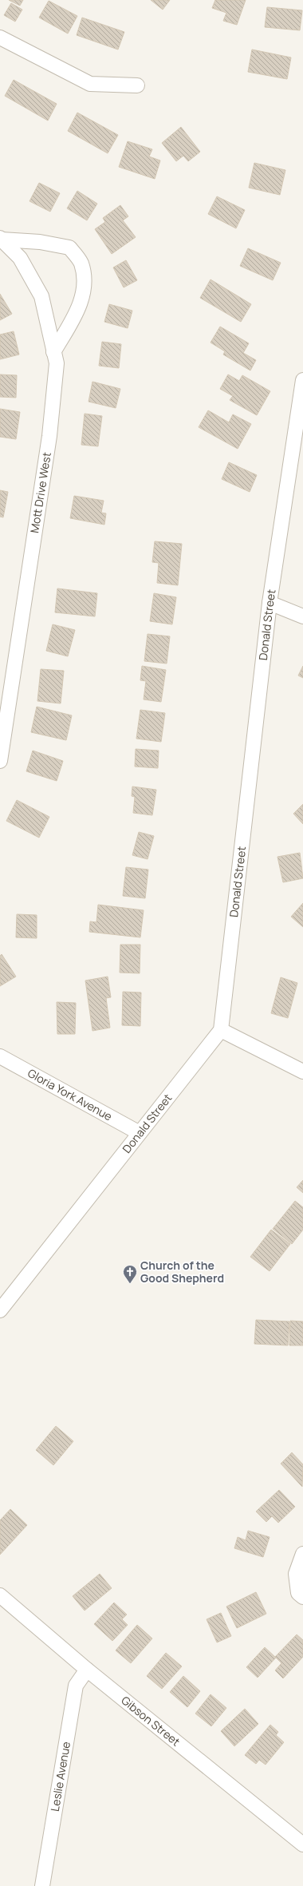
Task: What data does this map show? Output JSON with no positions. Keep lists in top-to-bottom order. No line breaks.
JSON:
{"streets":{"street":["Mott Drive West","Donald Street","Gloria York Avenue","Gibson Street","Leslie Avenue"]},"crossings":[["Donald Street","Gloria York Avenue"],["Gibson Street","Leslie Avenue"]],"places":{"church":["Church of the Good Shepherd"]}}
